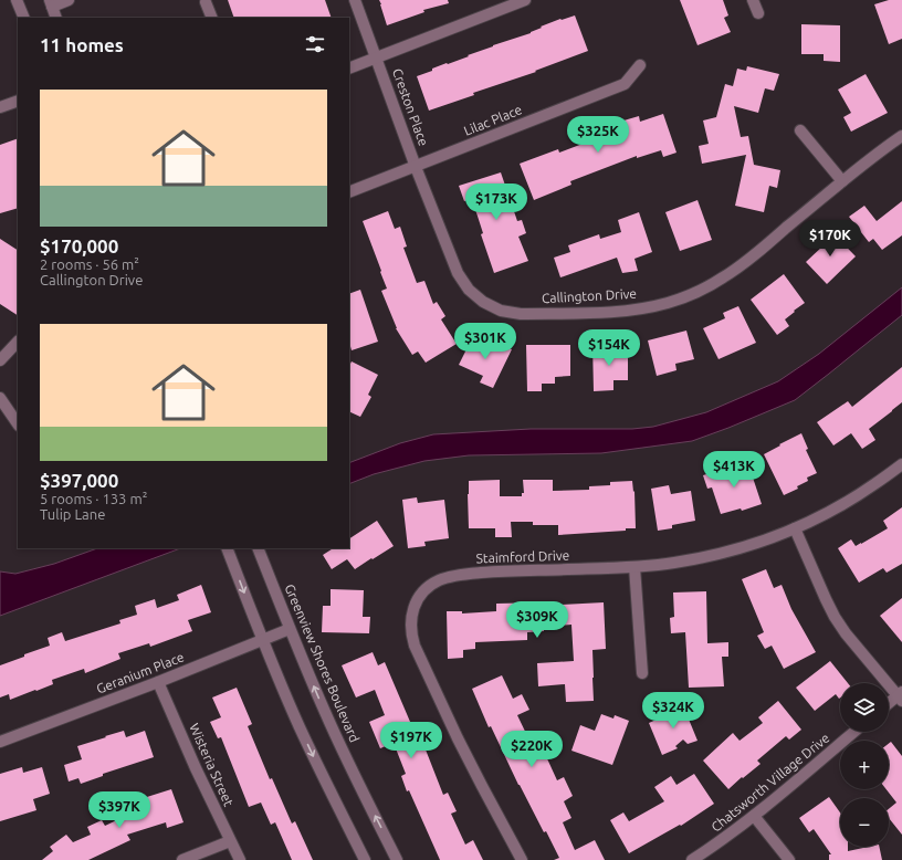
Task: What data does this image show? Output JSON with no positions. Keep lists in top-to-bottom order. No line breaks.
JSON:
{"streets":{"street":["Creston Place","Lilac Place","Callington Drive","Staimford Drive","Greenview Shores Boulevard","Geranium Place","Wisteria Street","Chatsworth Village Drive"]},"crossings":[["Creston Place","Lilac Place"],["Creston Place","Callington Drive"],["Lilac Place","Callington Drive"],["Greenview Shores Boulevard","Geranium Place"],["Geranium Place","Wisteria Street"]],"page":{"heading":"11 homes","list":[{"name":"$170,000","note":"2 rooms · 56 m² · Callington Drive"},{"name":"$397,000","note":"5 rooms · 133 m² · Tulip Lane"}],"price":["$325K","$173K","$170K","$301K","$154K","$413K","$309K","$324K","$197K","$220K","$397K"],"map_buttons":["+","−"]}}
